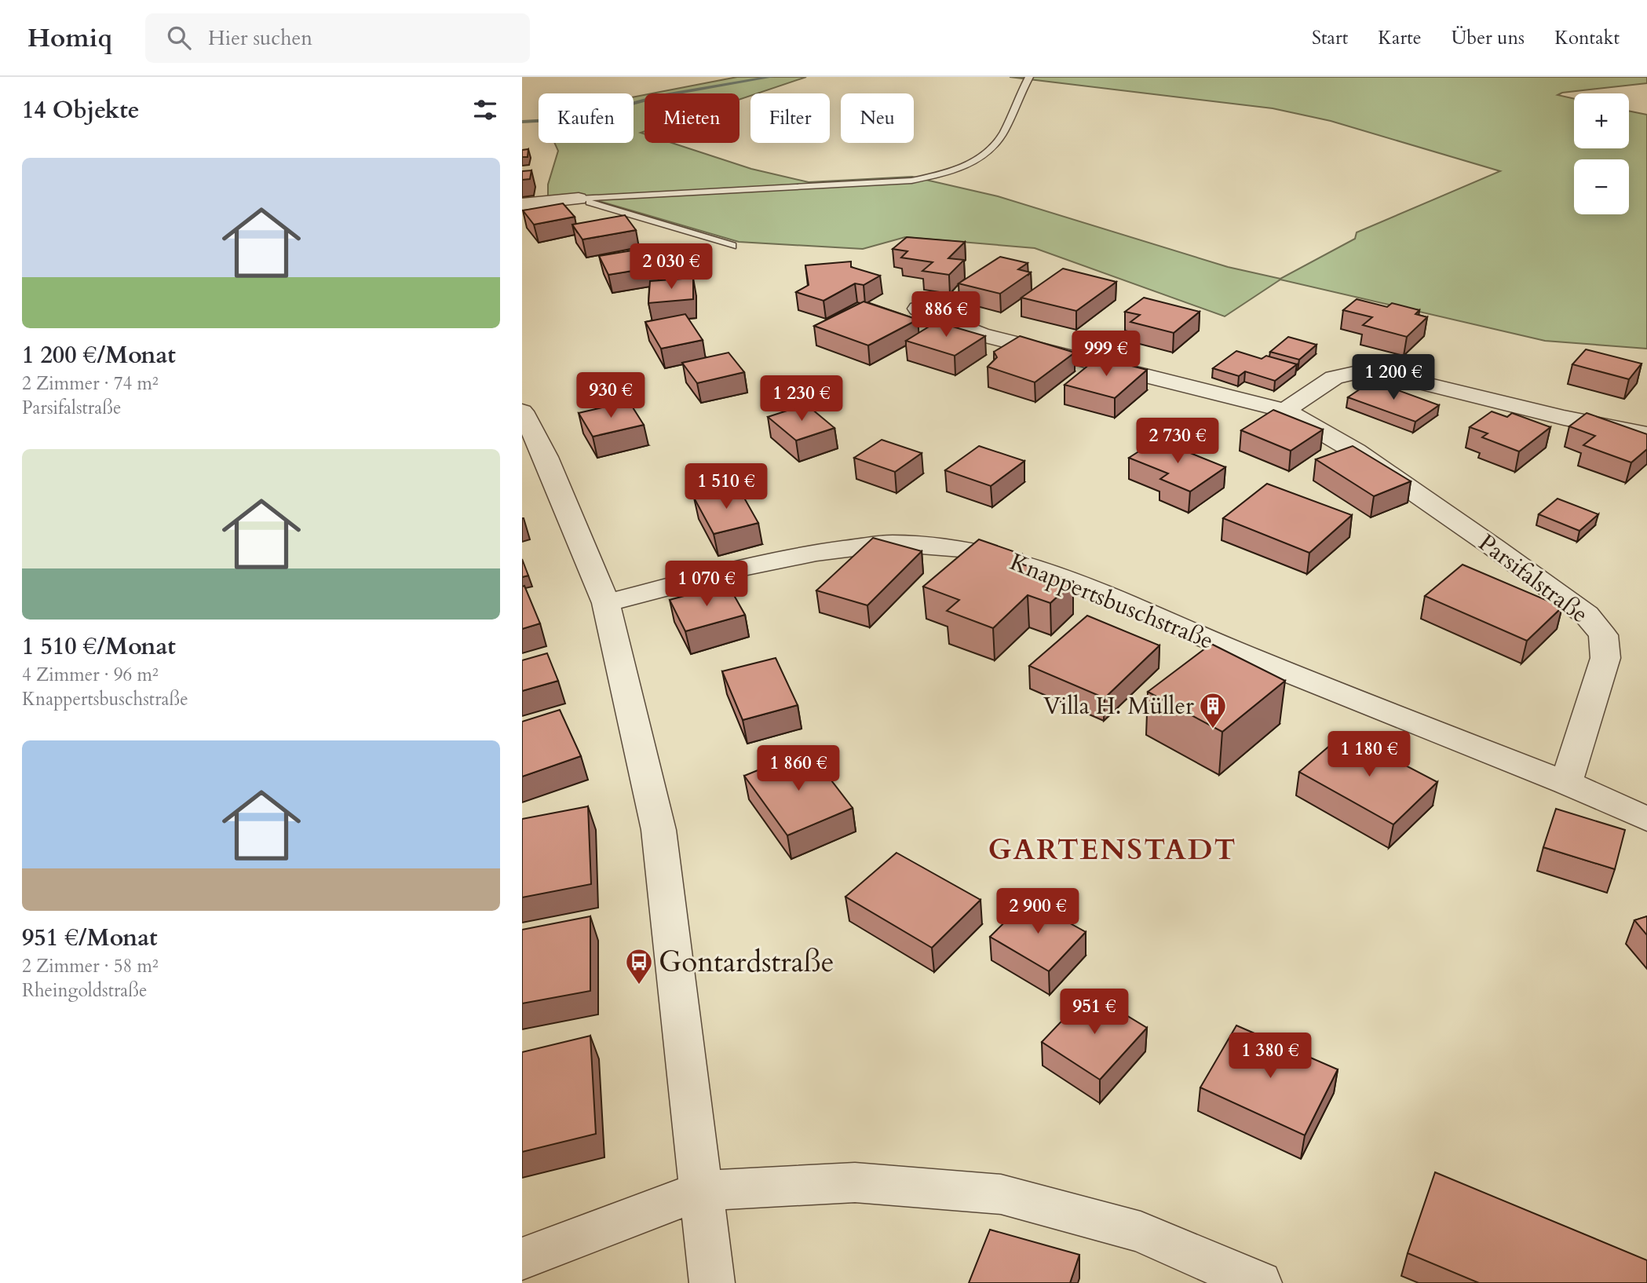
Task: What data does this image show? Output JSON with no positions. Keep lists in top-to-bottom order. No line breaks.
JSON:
{"streets":{"street":["Parsifalstraße","Knappertsbuschstraße"]},"crossings":[["Parsifalstraße","Knappertsbuschstraße"]],"districts":["GARTENSTADT"],"places":{"building":["Villa H. Müller"],"bus stop":["Gontardstraße"]},"page":{"header":"Homiq","search":"Hier suchen","nav":["Start","Karte","Über uns","Kontakt"],"heading":"14 Objekte","map_buttons":["+","−"],"chip":["Kaufen","Mieten","Filter","Neu"],"list":[{"name":"1 200 €/Monat","note":"2 Zimmer · 74 m² · Parsifalstraße"},{"name":"1 510 €/Monat","note":"4 Zimmer · 96 m² · Knappertsbuschstraße"},{"name":"951 €/Monat","note":"2 Zimmer · 58 m² · Rheingoldstraße"}],"price":["2 030 €","886 €","999 €","1 200 €","930 €","1 230 €","2 730 €","1 510 €","1 070 €","1 180 €","1 860 €","2 900 €","951 €","1 380 €"]}}
